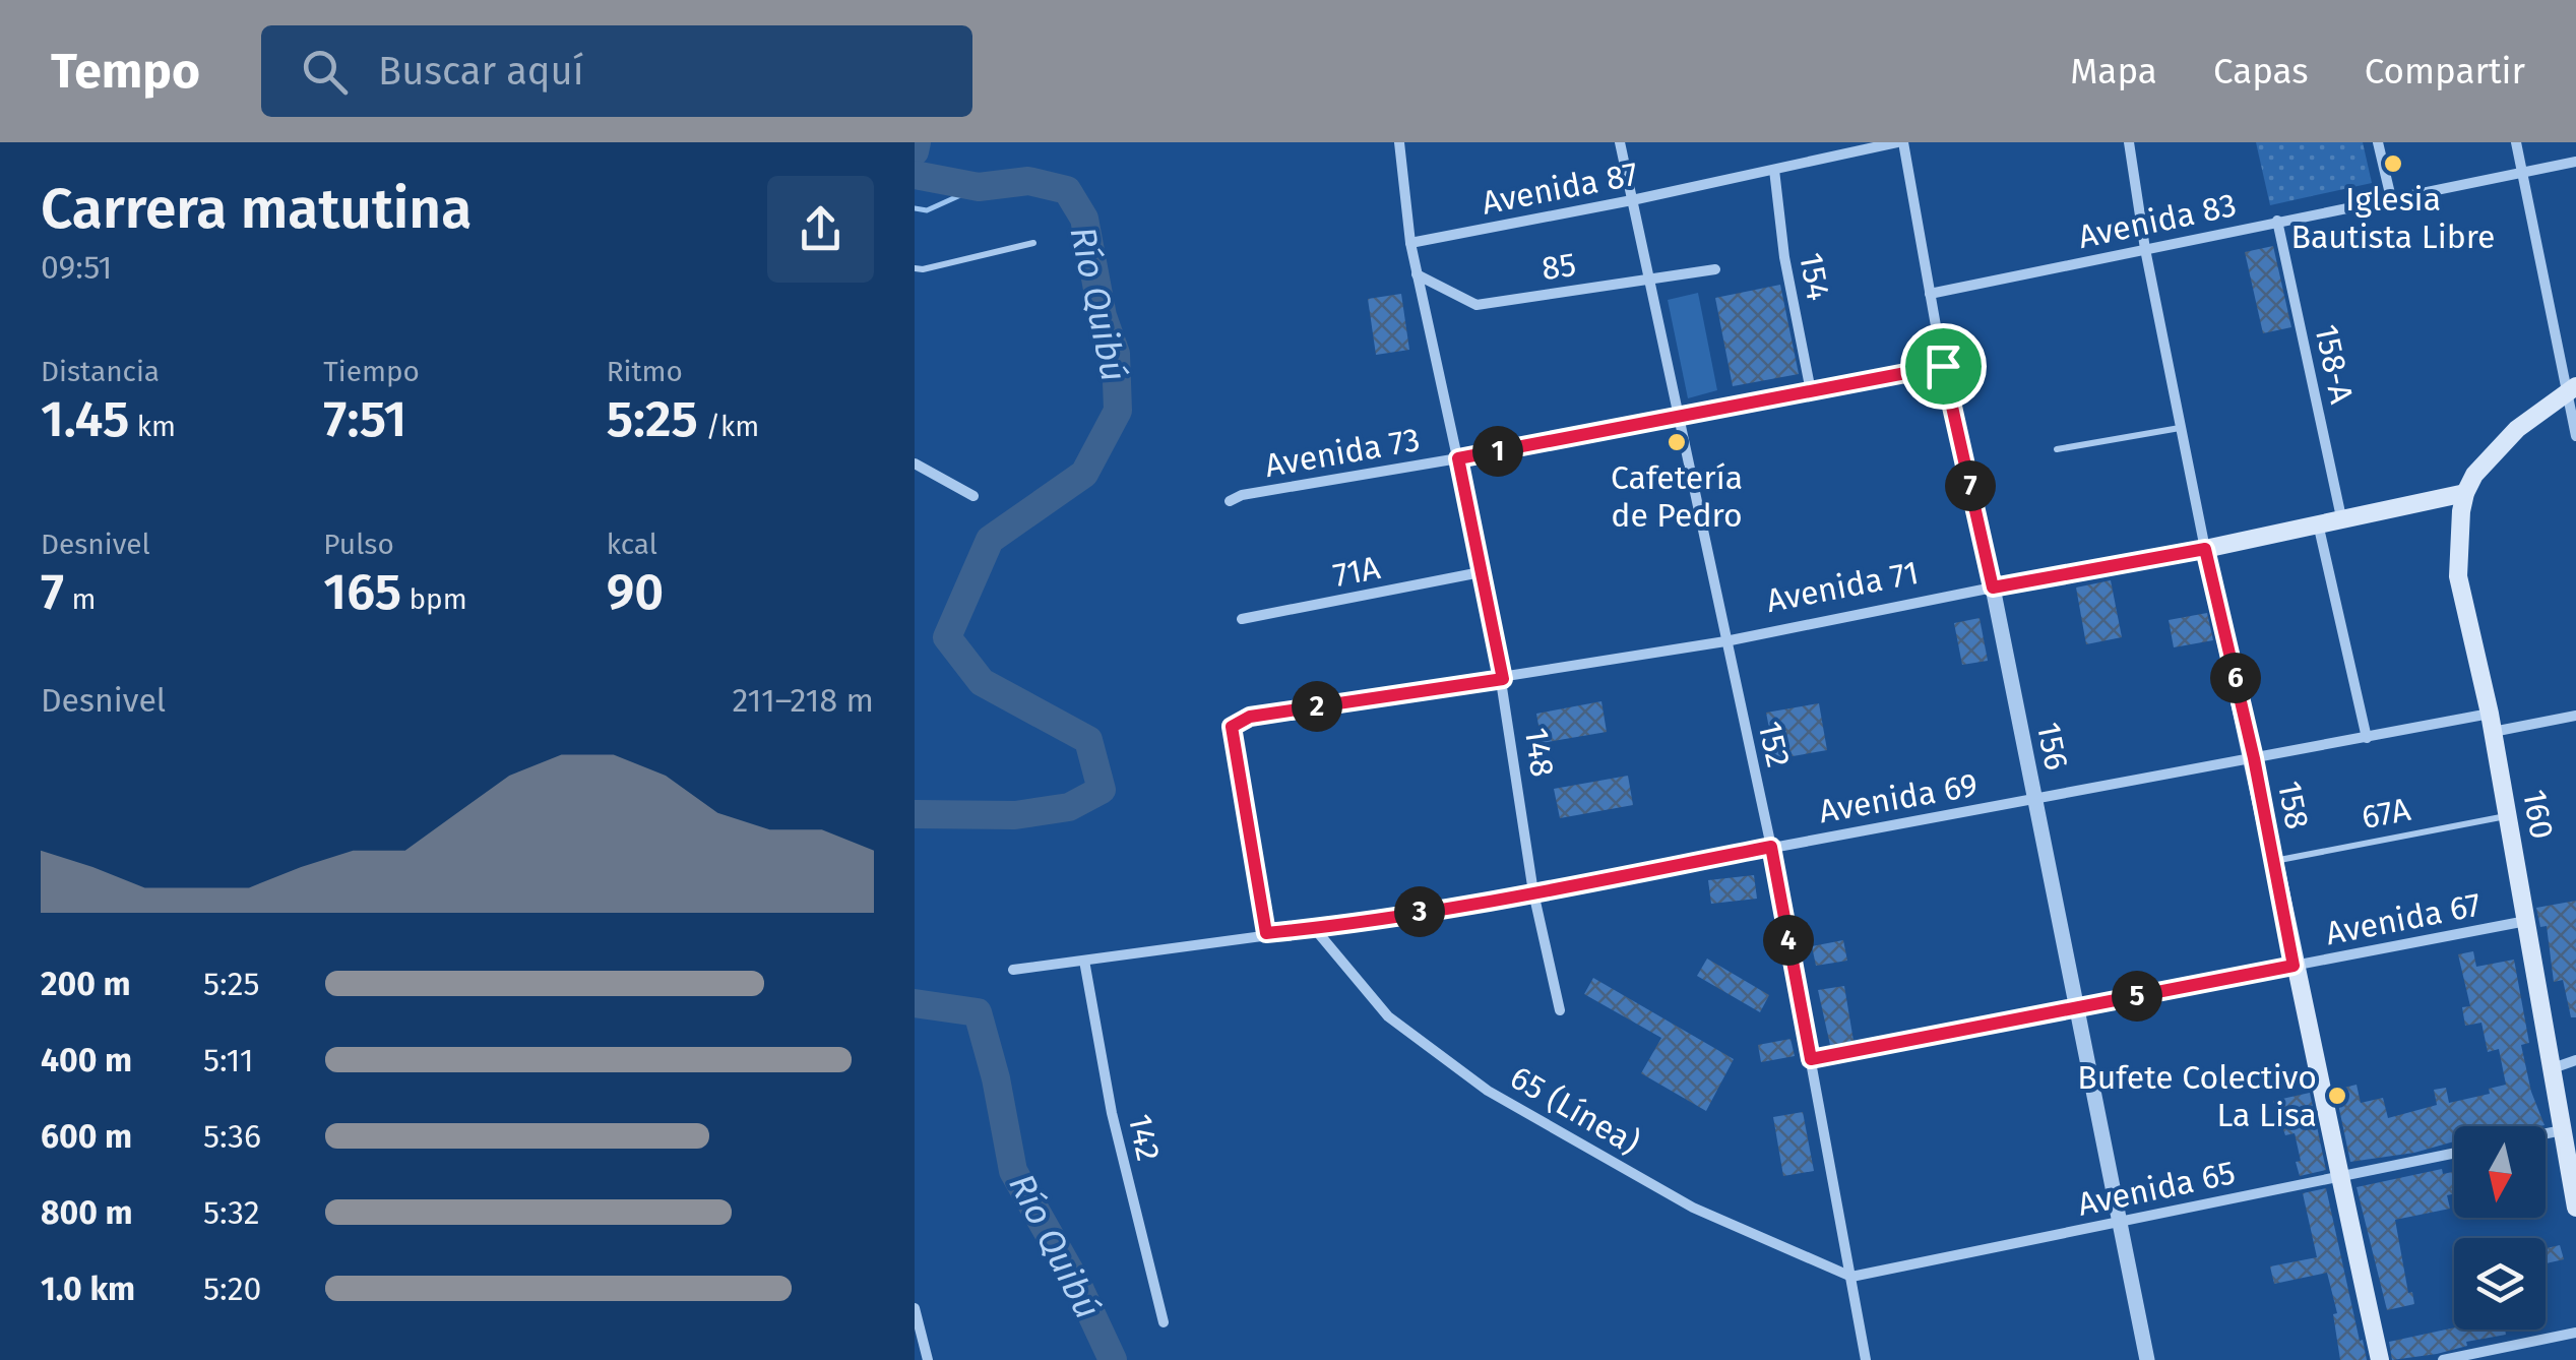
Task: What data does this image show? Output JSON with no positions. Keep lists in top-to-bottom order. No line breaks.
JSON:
{"streets":{"main road":["Avenida 71","158","160"],"street":["Avenida 87","Avenida 83","85","154","158-A","Avenida 73","71A","152","156","148","Avenida 69","Avenida 67","65 (Línea)","142","Avenida 65"],"lane":["67A"]},"crossings":[["Avenida 87","154"],["Avenida 87","152"],["Avenida 87","156"],["Avenida 87","148"],["Avenida 83","158-A"],["Avenida 83","156"],["Avenida 83","158"],["85","152"],["85","148"],["154","Avenida 73"],["158-A","Avenida 71"],["Avenida 73","152"],["Avenida 73","156"],["Avenida 73","148"],["71A","148"],["Avenida 71","152"],["Avenida 71","156"],["Avenida 71","148"],["Avenida 71","Avenida 69"],["Avenida 71","158"],["Avenida 71","160"],["152","Avenida 69"],["152","Avenida 67"],["152","65 (Línea)"],["152","Avenida 65"],["156","Avenida 69"],["156","Avenida 67"],["156","Avenida 65"],["148","Avenida 69"],["Avenida 69","158"],["Avenida 69","160"],["Avenida 69","65 (Línea)"],["Avenida 69","142"],["158","67A"],["158","Avenida 67"],["158","Avenida 65"],["67A","160"],["160","Avenida 67"],["65 (Línea)","Avenida 65"]],"water":["Río Quibú"],"places":["Iglesia Bautista Libre","Cafetería de Pedro","Bufete Colectivo La Lisa"],"north":"bottom","page":{"header":"Tempo","search":"Buscar aquí","nav":["Mapa","Capas","Compartir"],"heading":["Carrera matutina","09:51"],"stats":[["Distancia","1.45 km"],["Tiempo","7:51"],["Ritmo","5:25 /km"],["Desnivel","7 m"],["Pulso","165 bpm"],["kcal","90"]],"pins":["1","7","6","2","3","4","5"],"chart":["Desnivel","211–218 m"],"list":[{"name":"200 m","note":"5:25"},{"name":"400 m","note":"5:11"},{"name":"600 m","note":"5:36"},{"name":"800 m","note":"5:32"},{"name":"1.0 km","note":"5:20"}]}}
